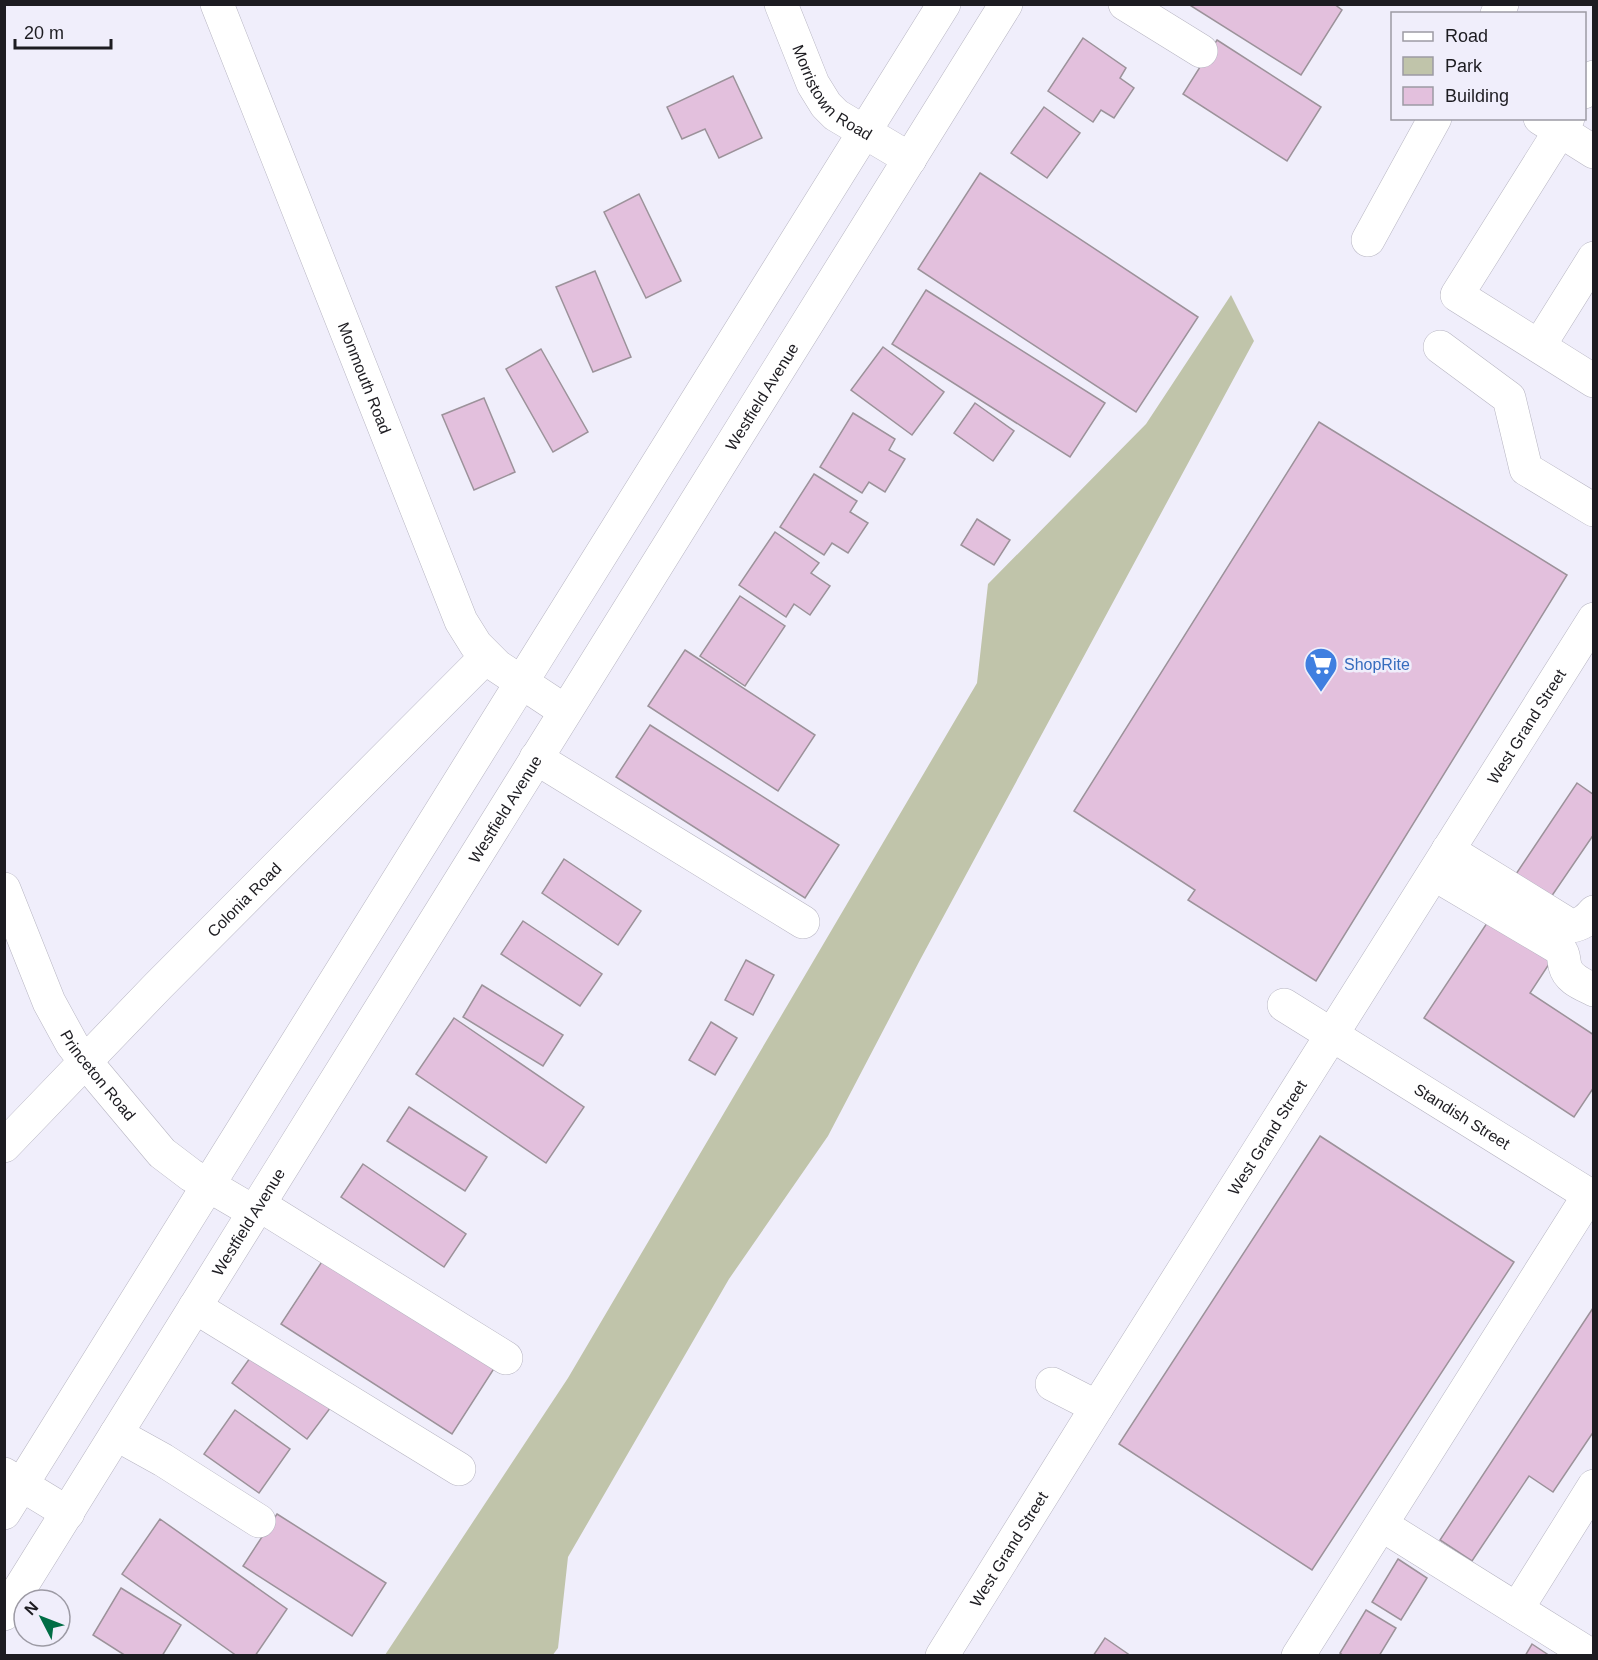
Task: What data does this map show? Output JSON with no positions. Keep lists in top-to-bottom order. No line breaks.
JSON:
{"streets":{"street":["Morristown Road","Monmouth Road","Westfield Avenue","West Grand Street","Colonia Road","Princeton Road","Standish Street"]},"crossings":[["Morristown Road","Westfield Avenue"],["Monmouth Road","Westfield Avenue"],["Monmouth Road","Colonia Road"],["Westfield Avenue","Princeton Road"],["West Grand Street","Standish Street"],["Colonia Road","Princeton Road"]],"places":{"supermarket":["ShopRite"]},"legend":["Road","Park","Building"],"scale_bar":"20 m","north":"top left"}
